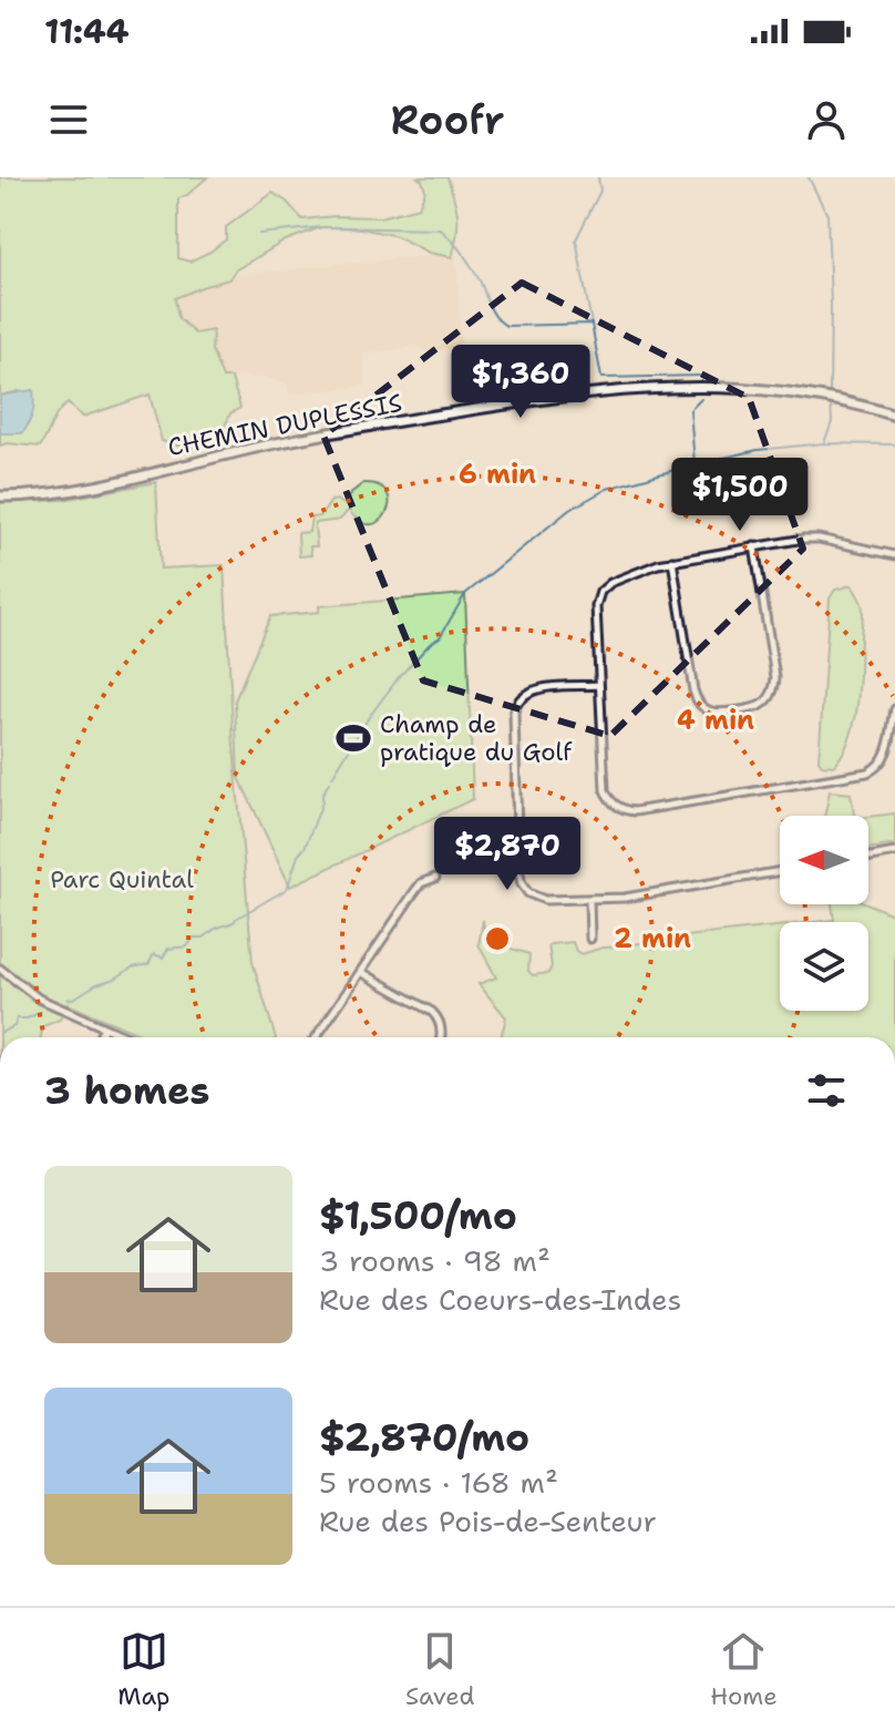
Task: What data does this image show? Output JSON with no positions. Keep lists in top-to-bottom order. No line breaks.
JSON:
{"streets":{"street":["CHEMIN DUPLESSIS"]},"parks":["Parc Quintal"],"places":{"sports":["Champ de pratique du Golf"]},"north":"left","page":{"status":"11:44","header":"Roofr","price":["$1,360","$1,500","$2,870"],"heading":"3 homes","list":[{"name":"$1,500/mo","note":"3 rooms · 98 m² · Rue des Coeurs-des-Indes"},{"name":"$2,870/mo","note":"5 rooms · 168 m² · Rue des Pois-de-Senteur"}],"tabs":["Map","Saved","Home"]},"rings":["6 min","4 min","2 min"]}
